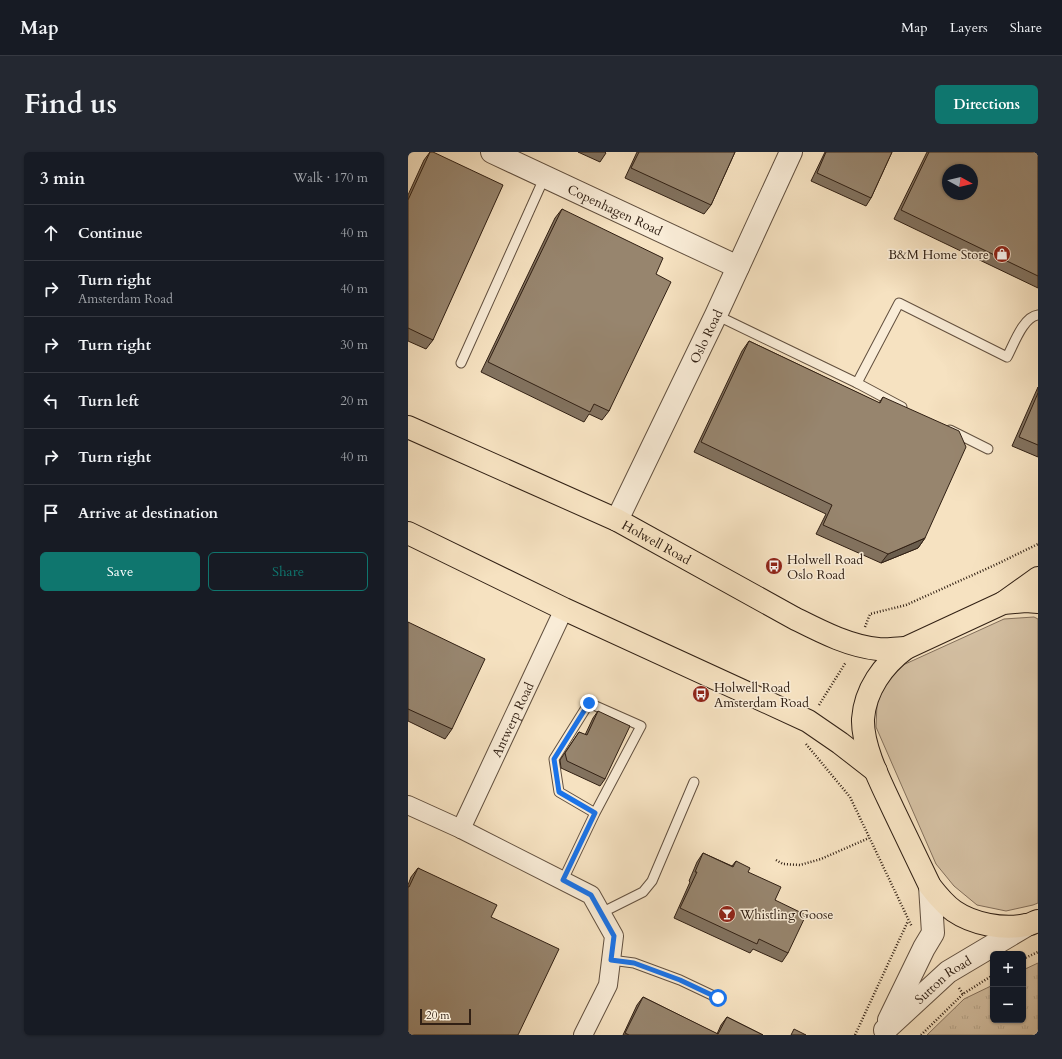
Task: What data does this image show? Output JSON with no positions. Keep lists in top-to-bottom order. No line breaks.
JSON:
{"streets":{"highway":["Holwell Road"],"street":["Copenhagen Road","Oslo Road","Antwerp Road","Sutton Road"]},"crossings":[["Copenhagen Road","Oslo Road"],["Oslo Road","Holwell Road"]],"places":{"shop":["B&M Home Store"],"bus stop":["Holwell Road Oslo Road","Holwell Road Amsterdam Road"],"bar":["Whistling Goose"]},"scale_bar":"20 m","north":"right","page":{"header":"Map","nav":["Map","Layers","Share"],"title":"Find us","buttons":["Directions",["Save","Share"]],"heading":["3 min","Walk · 170 m"],"list":[["Continue","40 m"],["Turn right","Amsterdam Road","40 m"],["Turn right","30 m"],["Turn left","20 m"],["Turn right","40 m"],"Arrive at destination"],"map_buttons":["+","−"],"scale":"20 m"}}
